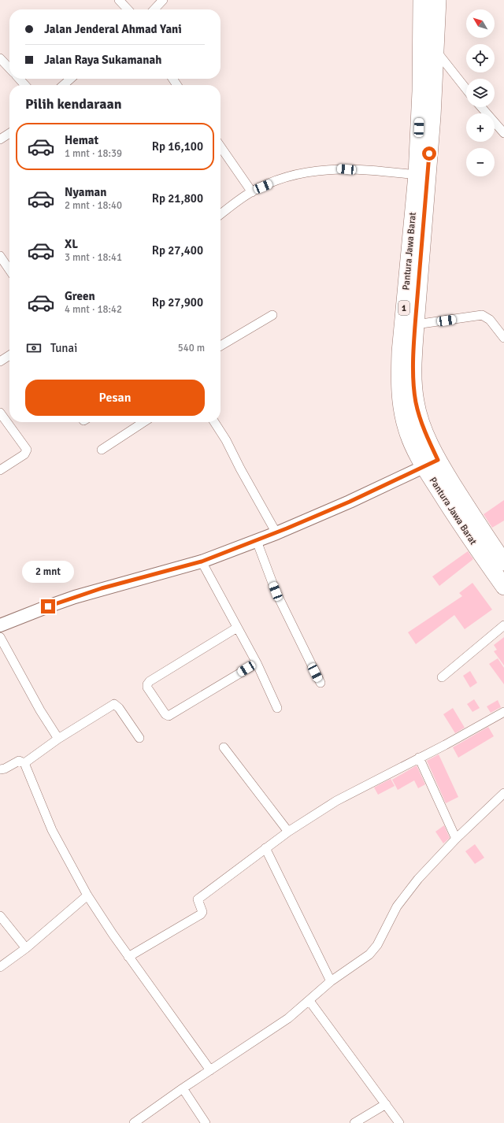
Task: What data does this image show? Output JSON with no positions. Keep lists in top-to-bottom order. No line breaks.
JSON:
{"streets":{"highway":["Pantura Jawa Barat","1"]},"crossings":[["Pantura Jawa Barat","1"]],"north":"top left","page":{"map_buttons":["+","−"],"banner":["Jalan Jenderal Ahmad Yani","Jalan Raya Sukamanah"],"heading":"Pilih kendaraan","list":[{"name":"Hemat","note":"1 mnt · 18:39","value":"Rp 16,100"},{"name":"Nyaman","note":"2 mnt · 18:40","value":"Rp 21,800"},{"name":"XL","note":"3 mnt · 18:41","value":"Rp 27,400"},{"name":"Green","note":"4 mnt · 18:42","value":"Rp 27,900"}],"pay":["Tunai","540 m"],"buttons":"Pesan","bubble":"2 mnt"}}
